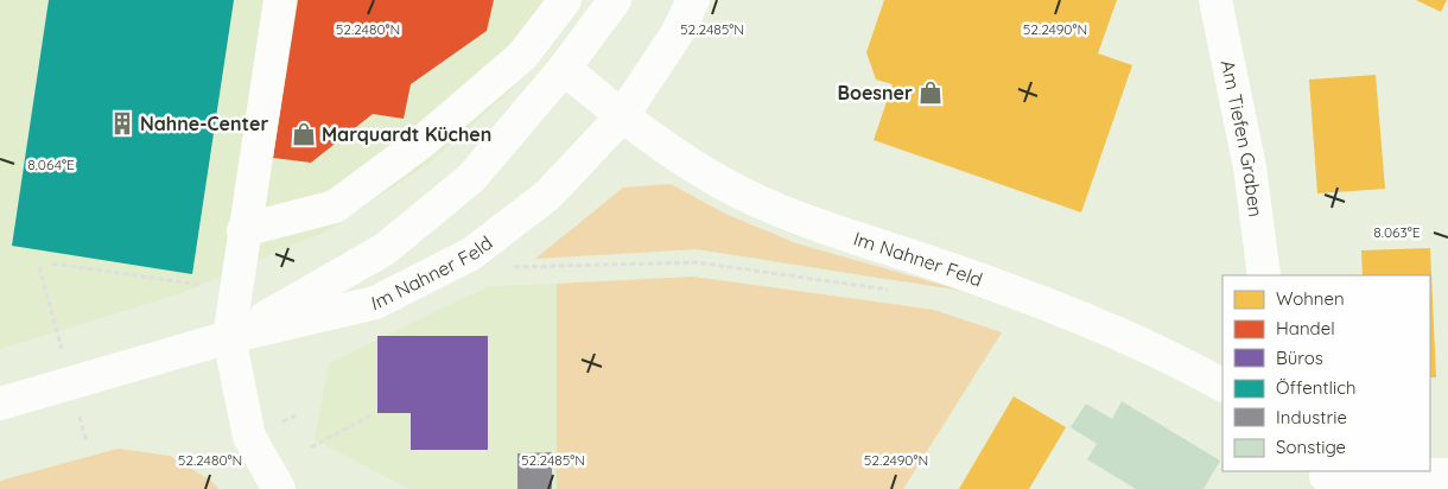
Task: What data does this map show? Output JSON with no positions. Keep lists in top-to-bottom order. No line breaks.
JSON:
{"streets":{"street":["Am Tiefen Graben","Im Nahner Feld"]},"places":{"shop":["Boesner","Marquardt Küchen"],"building":["Nahne-Center"]},"legend":["Wohnen","Handel","Büros","Öffentlich","Industrie","Sonstige"],"coordinates":["52.2480°N","52.2485°N","52.2490°N","8.064°E","8.063°E"]}
